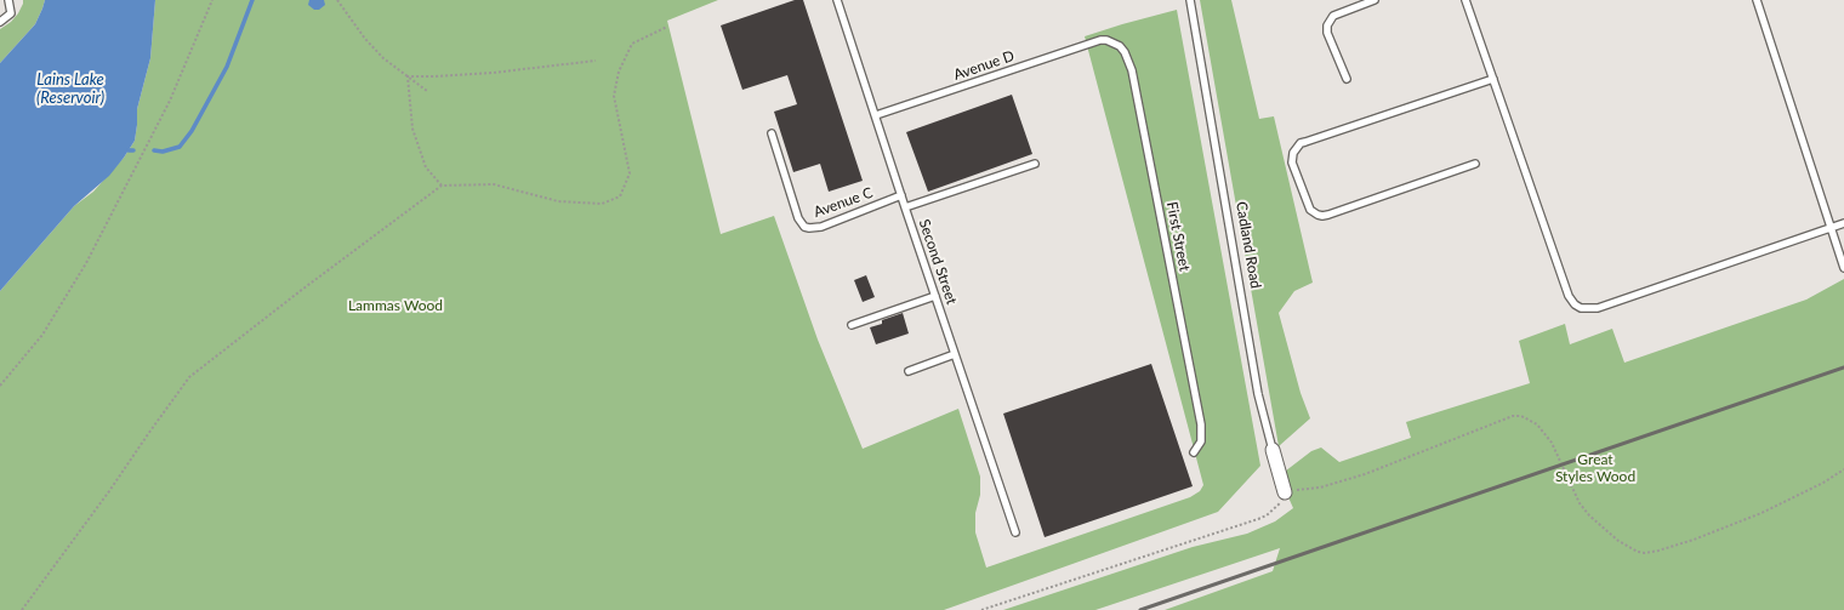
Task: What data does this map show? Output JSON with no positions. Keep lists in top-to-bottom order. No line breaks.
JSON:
{"streets":{"street":["Cadland Road"],"lane":["Avenue D","Avenue C","First Street","Second Street"]},"crossings":[["Avenue D","First Street"],["Avenue D","Second Street"],["Avenue C","Second Street"]],"water":["Lains Lake (Reservoir)"],"parks":["Lammas Wood","Great Styles Wood"]}
